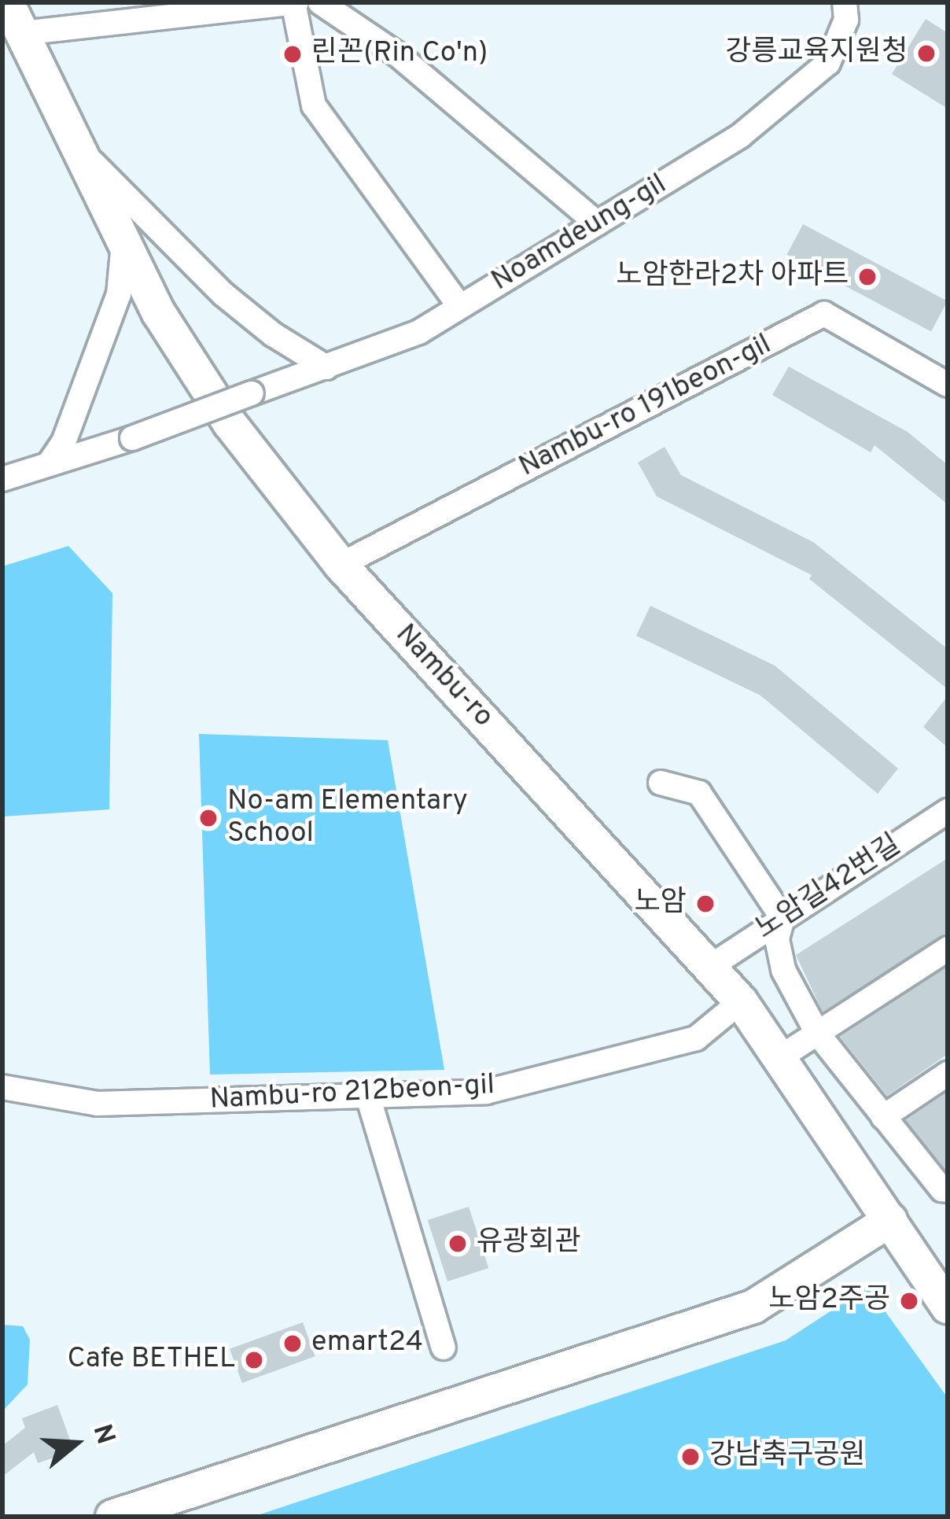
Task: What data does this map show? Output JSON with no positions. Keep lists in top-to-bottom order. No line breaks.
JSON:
{"streets":{"street":["Noamdeung-gil","Nambu-ro 191beon-gil","Nambu-ro","노암길42번길","Nambu-ro 212beon-gil"]},"crossings":[["Nambu-ro 191beon-gil","Nambu-ro"],["Nambu-ro","노암길42번길"],["Nambu-ro","Nambu-ro 212beon-gil"]],"places":["강릉교육지원청","린꼰(Rin Co'n)","노암한라2차 아파트","No-am Elementary School","노암","유광회관","노암2주공","emart24","Cafe BETHEL","강남축구공원"],"north":"right"}
